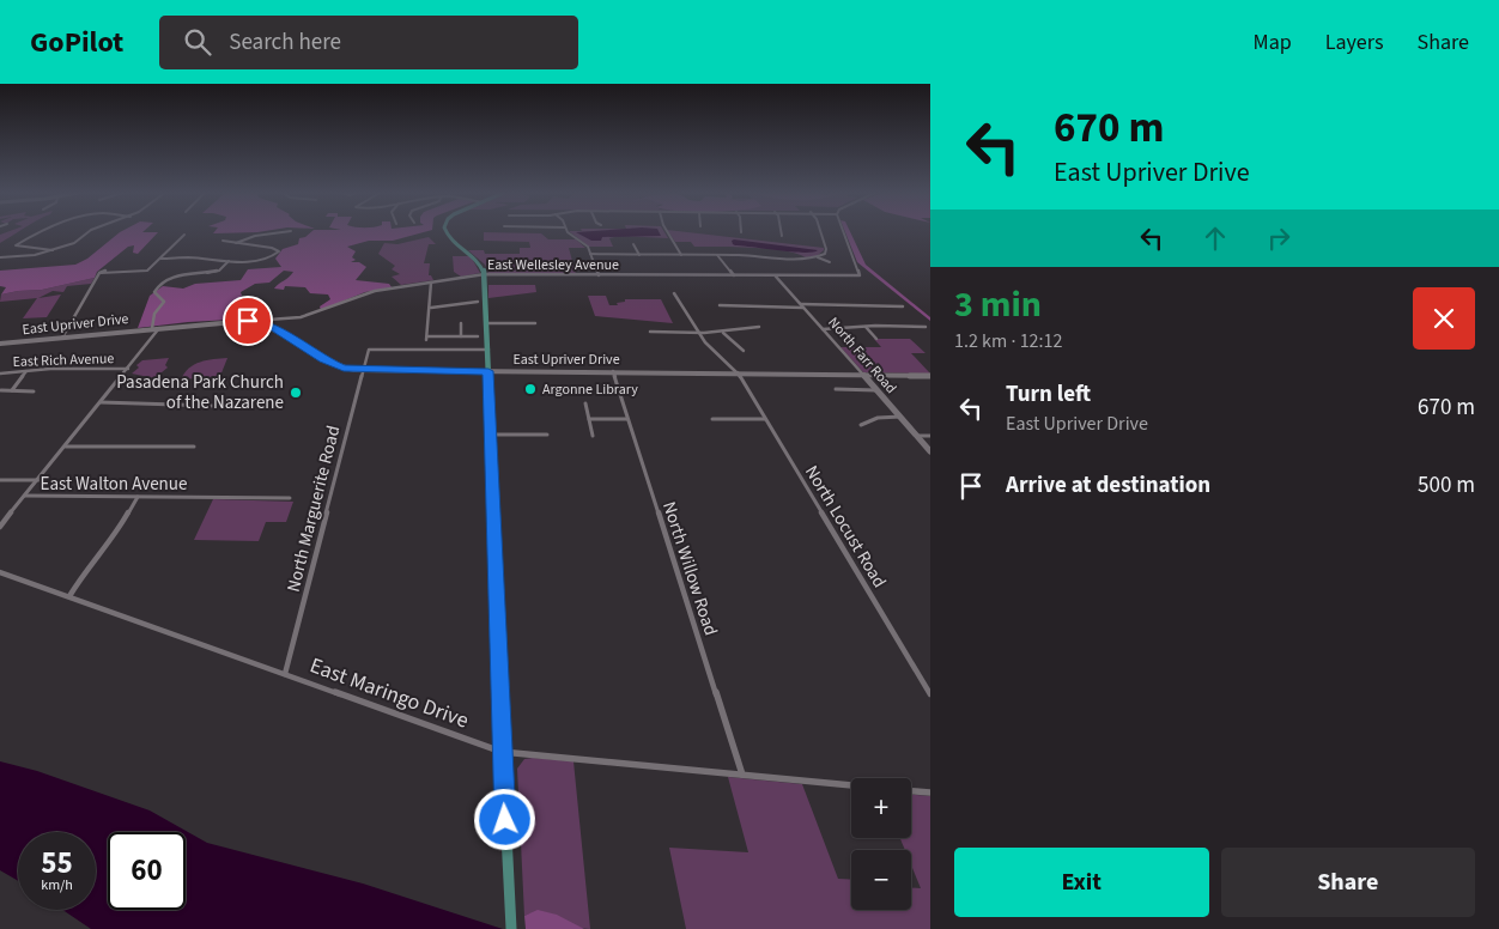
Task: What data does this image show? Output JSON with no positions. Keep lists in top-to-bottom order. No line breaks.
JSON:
{"streets":{"street":["East Wellesley Avenue","East Upriver Drive","North Farr Road","East Rich Avenue","East Walton Avenue","North Marguerite Road","North Locust Road","North Willow Road","East Maringo Drive"]},"crossings":[["East Wellesley Avenue","East Upriver Drive"],["East Wellesley Avenue","North Farr Road"],["East Upriver Drive","North Farr Road"],["East Upriver Drive","North Marguerite Road"],["East Upriver Drive","North Locust Road"],["East Upriver Drive","North Willow Road"],["North Marguerite Road","East Maringo Drive"],["North Willow Road","East Maringo Drive"]],"places":["Argonne Library","Pasadena Park Church of the Nazarene"],"page":{"header":"GoPilot","search":"Search here","nav":["Map","Layers","Share"],"turn":["670 m","East Upriver Drive"],"heading":["3 min","1.2 km · 12:12"],"list":[{"name":"Turn left","note":"East Upriver Drive","value":"670 m"},{"name":"Arrive at destination","value":"500 m"}],"map_buttons":["+","−"],"speed":"55 km/h","limit":"60","buttons":["Exit","Share"]}}
